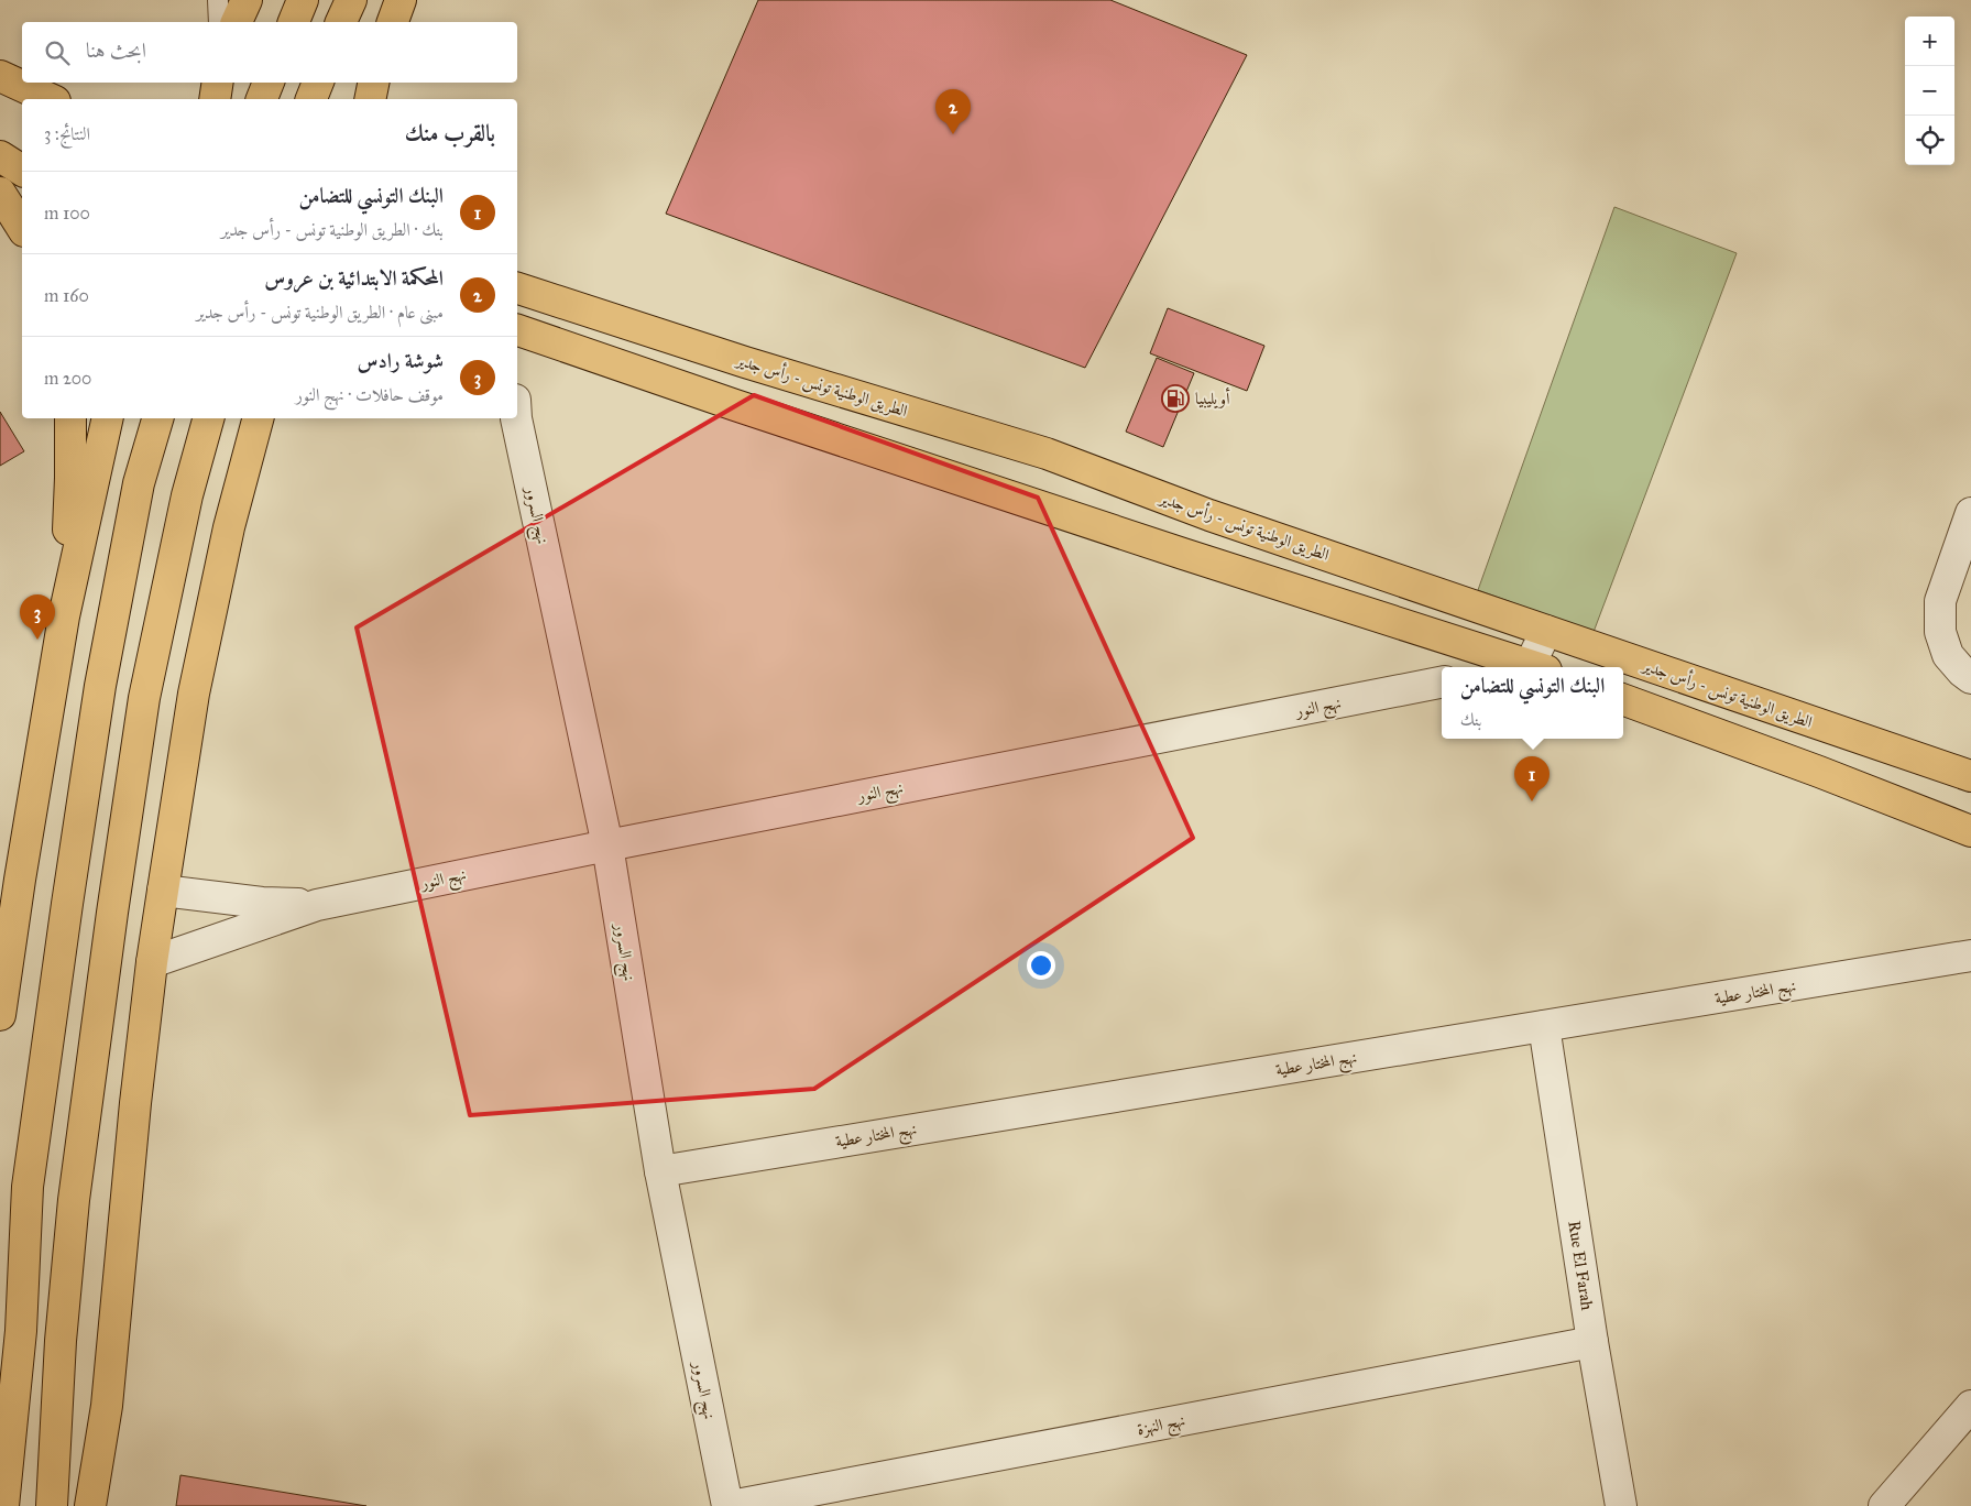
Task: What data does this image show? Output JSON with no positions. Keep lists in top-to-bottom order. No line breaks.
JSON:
{"streets":{"main road":["الطريق الوطنية تونس - رأس جدير"],"street":["نهج السرور","نهج النور","نهج المختار عطية","Rue El Farah","نهج النهزة"]},"crossings":[["نهج السرور","نهج النور"],["نهج السرور","نهج المختار عطية"],["نهج السرور","نهج النهزة"],["نهج المختار عطية","Rue El Farah"],["Rue El Farah","نهج النهزة"]],"places":{"fuel station":["أويليبيا"]},"page":{"map_buttons":["+","−"],"search":"ابحث هنا","pins":["2","3","1"],"heading":["بالقرب منك","النتائج: 3"],"list":[{"mark":"1","name":"البنك التونسي للتضامن","note":"بنك · الطريق الوطنية تونس - رأس جدير","value":"100 m"},{"mark":"2","name":"المحكمة الابتدائية بن عروس","note":"مبنى عام · الطريق الوطنية تونس - رأس جدير","value":"160 m"},{"mark":"3","name":"شوشة رادس","note":"موقف حافلات · نهج النور","value":"200 m"}],"popup":["البنك التونسي للتضامن","بنك"]}}
